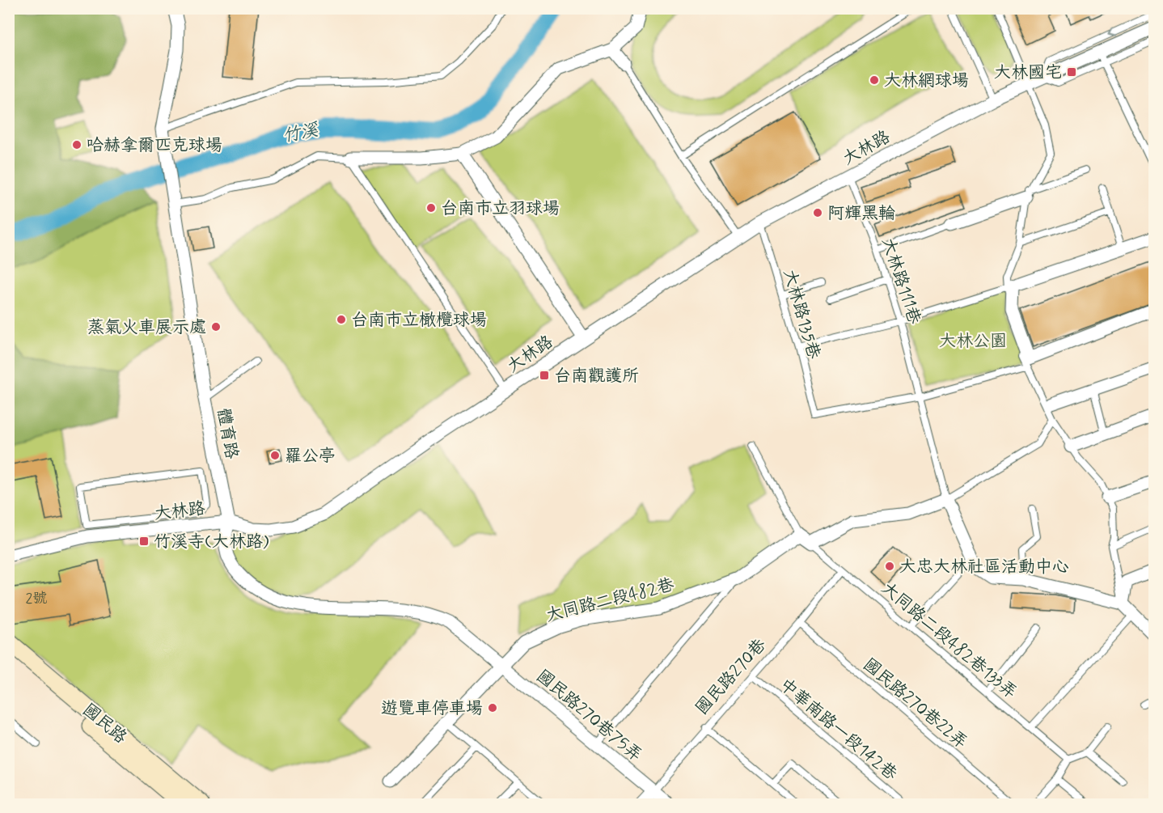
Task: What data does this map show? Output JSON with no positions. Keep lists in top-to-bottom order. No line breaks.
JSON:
{"streets":{"street":["大林路","體育路","大同路二段482巷","國民路270巷","國民路270巷75弄","國民路"],"lane":["大林路111巷","大林路135巷","大同路二段482巷133弄","國民路270巷22弄","中華南路一段142巷"]},"crossings":[["大林路","大林路111巷"],["大林路","大林路135巷"],["大林路","體育路"],["大林路111巷","大林路135巷"],["體育路","大同路二段482巷"],["體育路","國民路270巷75弄"],["大同路二段482巷","國民路270巷75弄"],["大同路二段482巷133弄","國民路270巷"],["國民路270巷","國民路270巷22弄"],["國民路270巷","國民路270巷75弄"],["國民路270巷","中華南路一段142巷"]],"water":["竹溪"],"parks":["大林公園"],"places":{"transit":["大林國宅","台南觀護所","竹溪寺(大林路)"],"other":["大林網球場","哈赫拿爾匹克球場","台南市立羽球場","阿輝黑輪","台南市立橄欖球場","蒸氣火車展示處","羅公亭","大忠大林社區活動中心","遊覽車停車場"]},"house_numbers":["2號"]}
